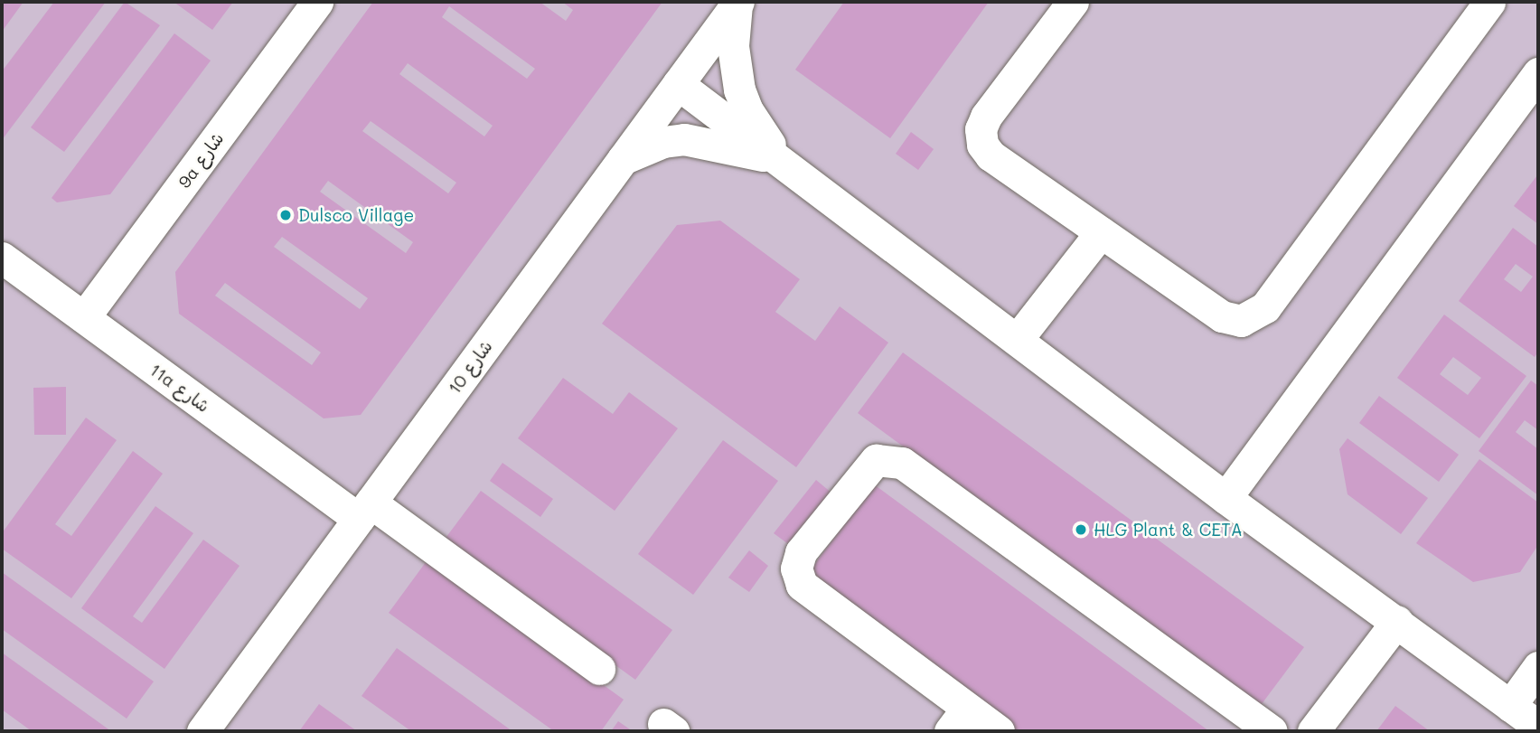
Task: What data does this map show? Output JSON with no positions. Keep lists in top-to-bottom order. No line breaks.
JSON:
{"streets":{"street":["9a شارع","شارع 10","11a شارع"]},"crossings":[["9a شارع","11a شارع"],["شارع 10","11a شارع"]],"places":["Dulsco Village","HLG Plant & CETA"]}
